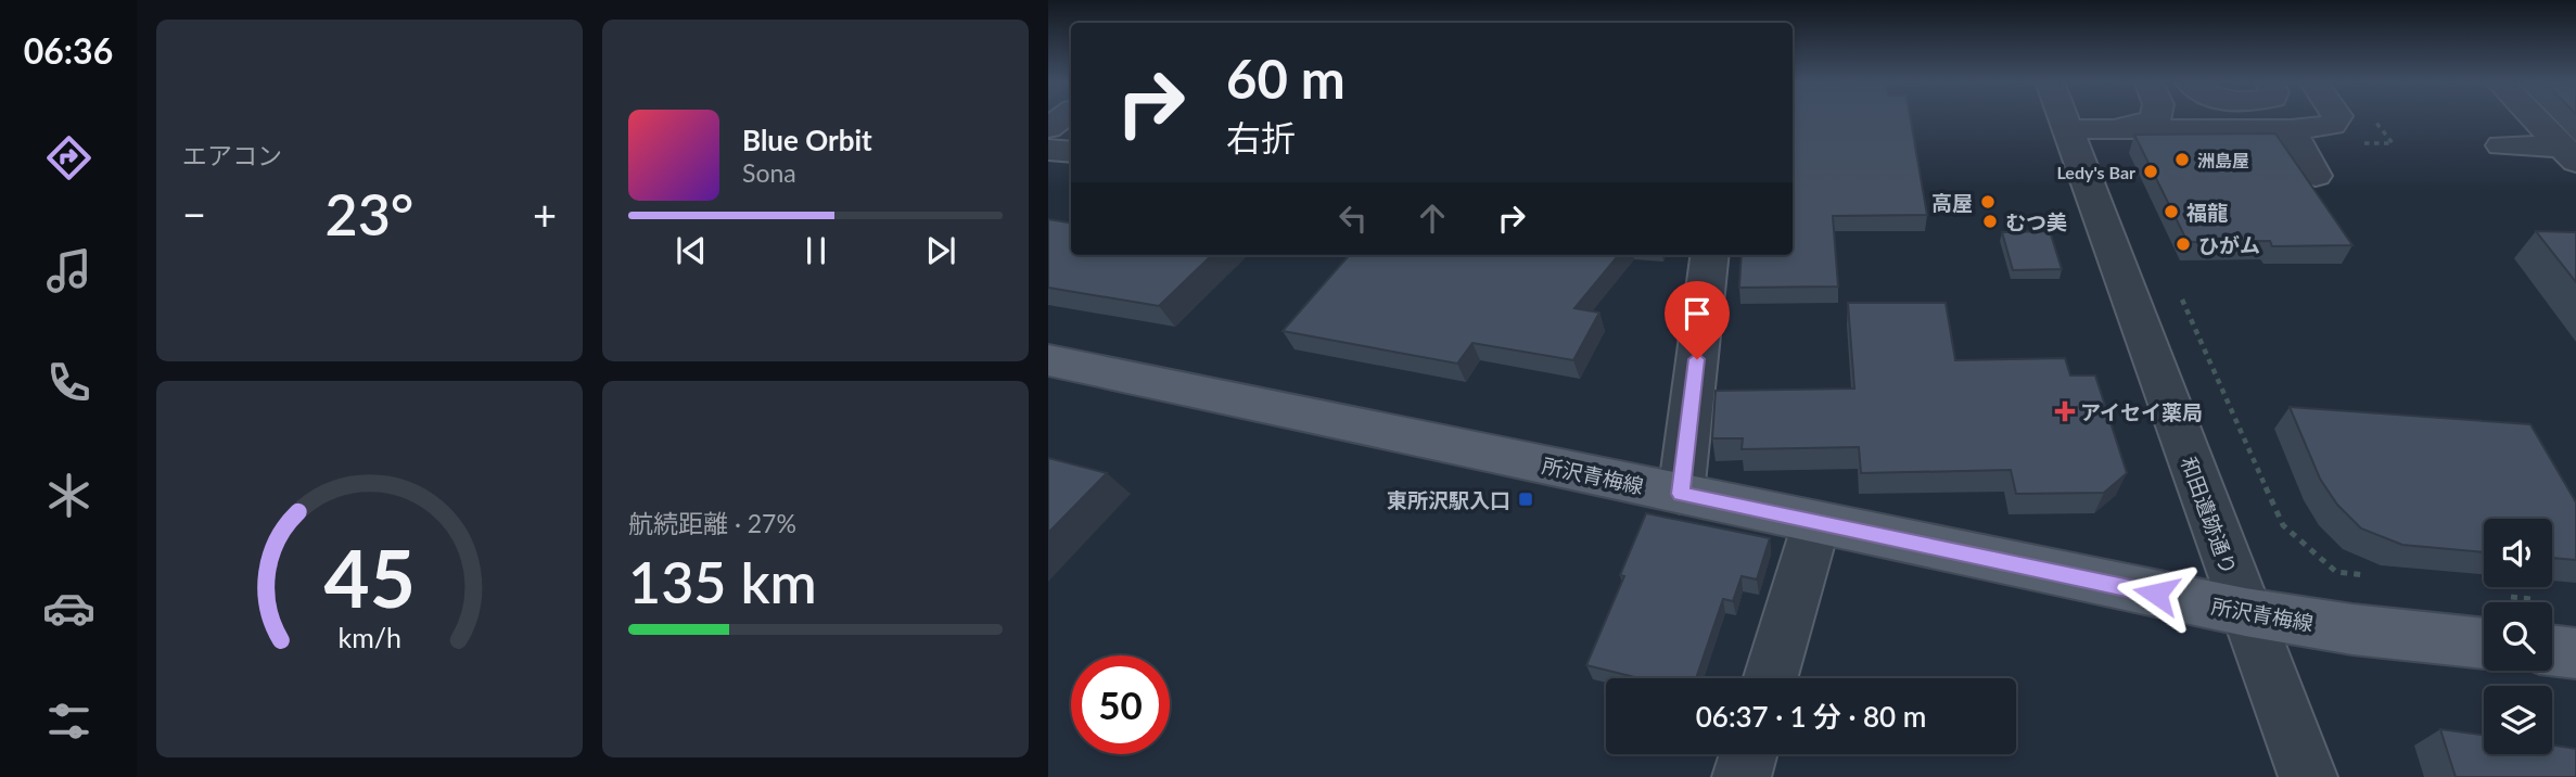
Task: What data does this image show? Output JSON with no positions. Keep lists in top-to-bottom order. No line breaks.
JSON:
{"streets":{"main road":["所沢青梅線"],"street":["和田遺跡通り"]},"crossings":[["所沢青梅線","和田遺跡通り"]],"places":{"other":["洲島屋","Ledy's Bar","高屋","福龍","むつ美","ひがム"],"health":["アイセイ薬局"],"transit":["東所沢駅入口"]},"page":{"tabs":"06:36","tile":["エアコン",["航続距離 · 27%","135 km"]],"turn":["60 m","右折"],"song":["Blue Orbit","Sona"],"heat":["−","23°","+"],"limit":"50","trip":"06:37 · 1 分 · 80 m","gauge":["45","km/h"]}}
